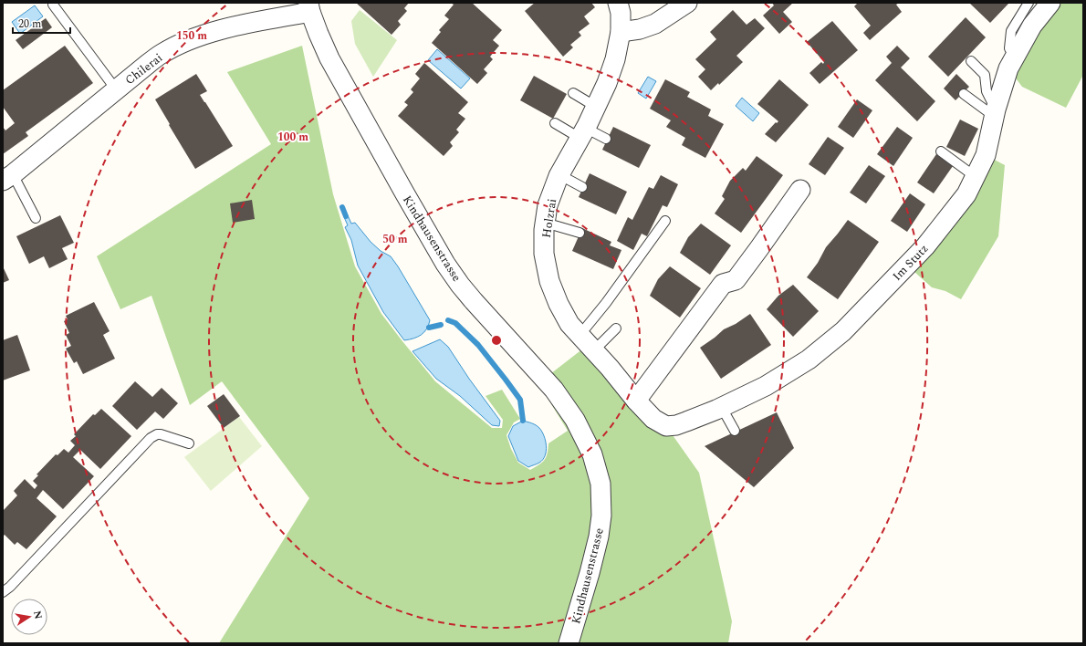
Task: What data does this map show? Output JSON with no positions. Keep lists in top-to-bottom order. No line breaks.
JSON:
{"streets":{"street":["Chilerai","Holzrai","Kindhausenstrasse","Im Stutz"]},"crossings":[["Chilerai","Kindhausenstrasse"],["Holzrai","Im Stutz"]],"scale_bar":"20 m","north":"right","rings":["150 m","100 m","50 m"]}
